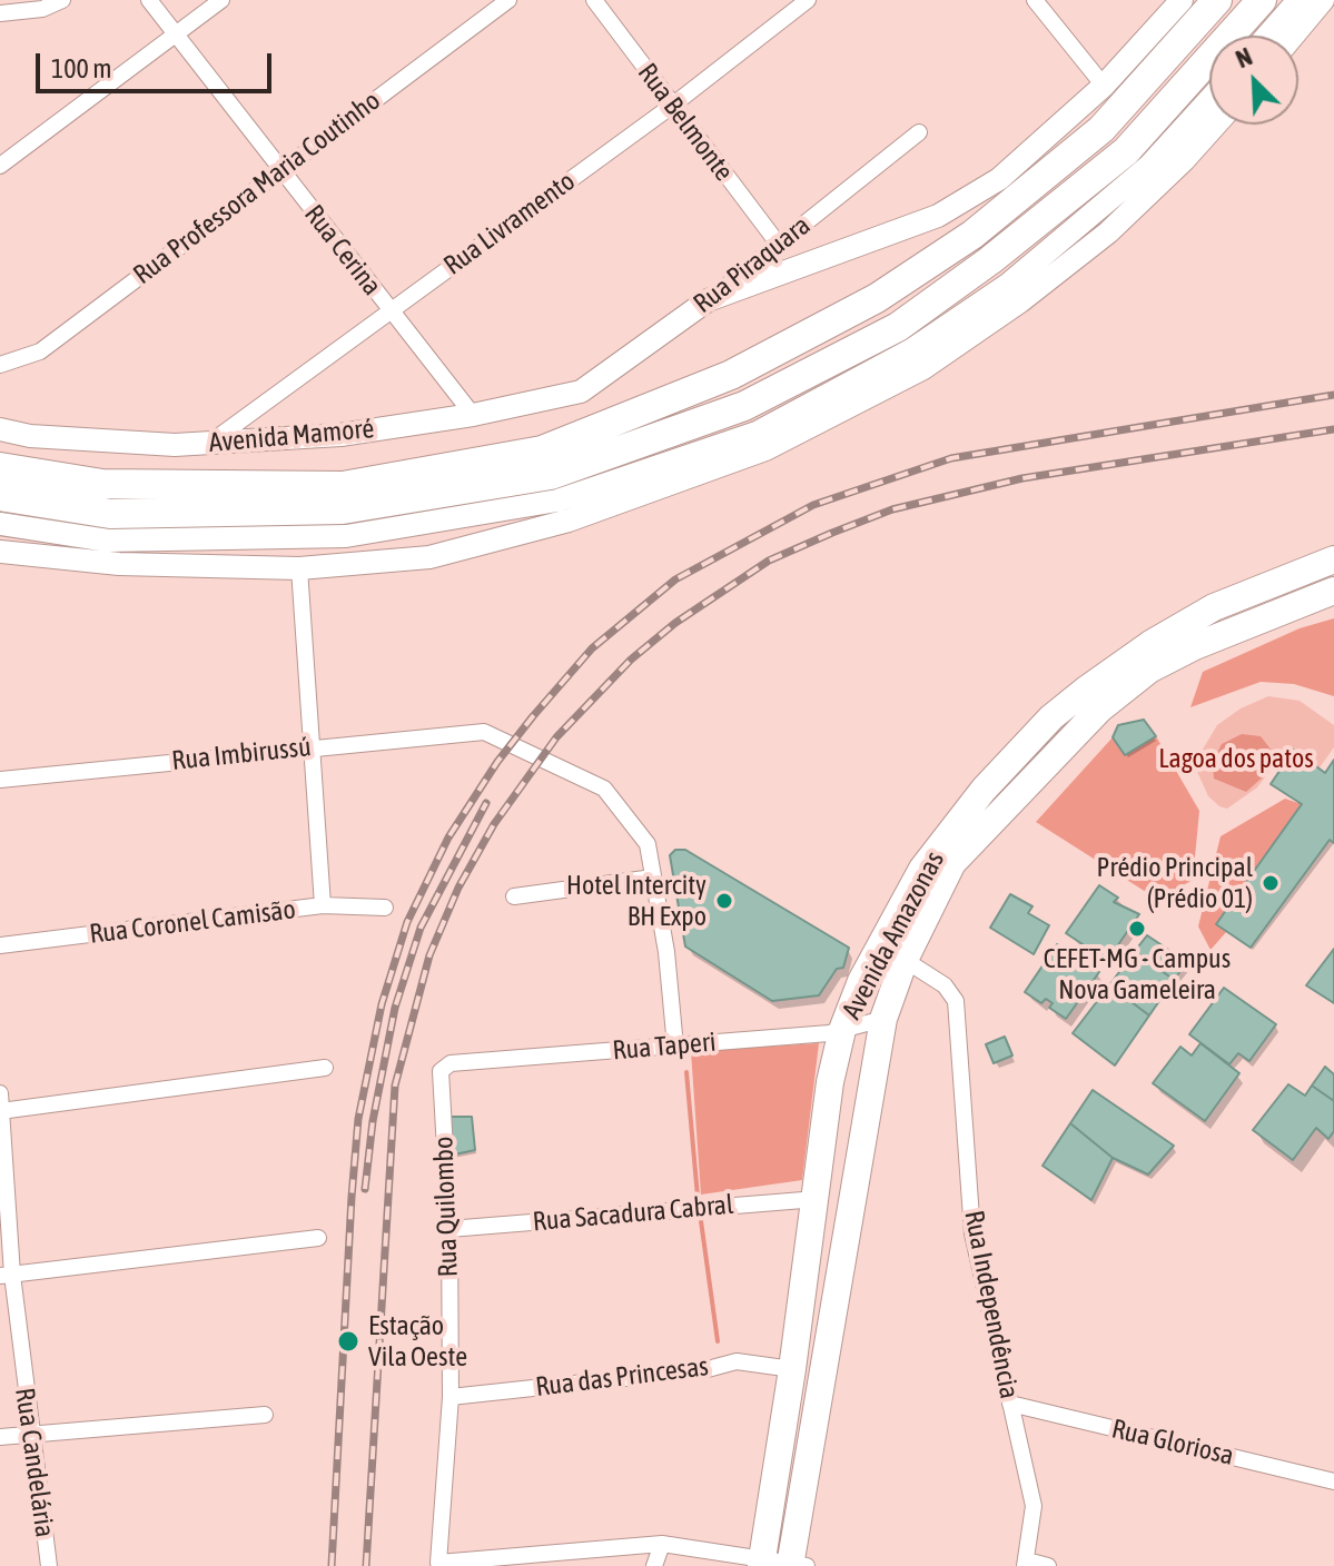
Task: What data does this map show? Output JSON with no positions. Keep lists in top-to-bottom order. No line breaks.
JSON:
{"streets":{"main road":["Avenida Amazonas"],"street":["Rua Belmonte","Rua Professora Maria Coutinho","Rua Livramento","Rua Cerina","Rua Piraquara","Avenida Mamoré","Rua Imbirussú","Rua Coronel Camisão","Rua Taperi","Rua Quilombo","Rua Sacadura Cabral","Rua Independência","Rua das Princesas","Rua Gloriosa","Rua Candelária"]},"crossings":[["Rua Belmonte","Rua Livramento"],["Rua Belmonte","Rua Piraquara"],["Rua Professora Maria Coutinho","Rua Cerina"],["Rua Livramento","Rua Cerina"],["Rua Livramento","Avenida Mamoré"],["Rua Cerina","Avenida Mamoré"],["Rua Piraquara","Avenida Mamoré"],["Avenida Amazonas","Rua Taperi"],["Avenida Amazonas","Rua Sacadura Cabral"],["Avenida Amazonas","Rua Independência"],["Avenida Amazonas","Rua das Princesas"],["Rua Taperi","Rua Quilombo"],["Rua Quilombo","Rua Sacadura Cabral"],["Rua Quilombo","Rua das Princesas"],["Rua Independência","Rua Gloriosa"]],"parks":["Lagoa dos patos"],"places":["Prédio Principal (Prédio 01)","Hotel Intercity BH Expo","CEFET-MG - Campus Nova Gameleira","Estação Vila Oeste"],"scale_bar":"100 m","north":"top left"}
